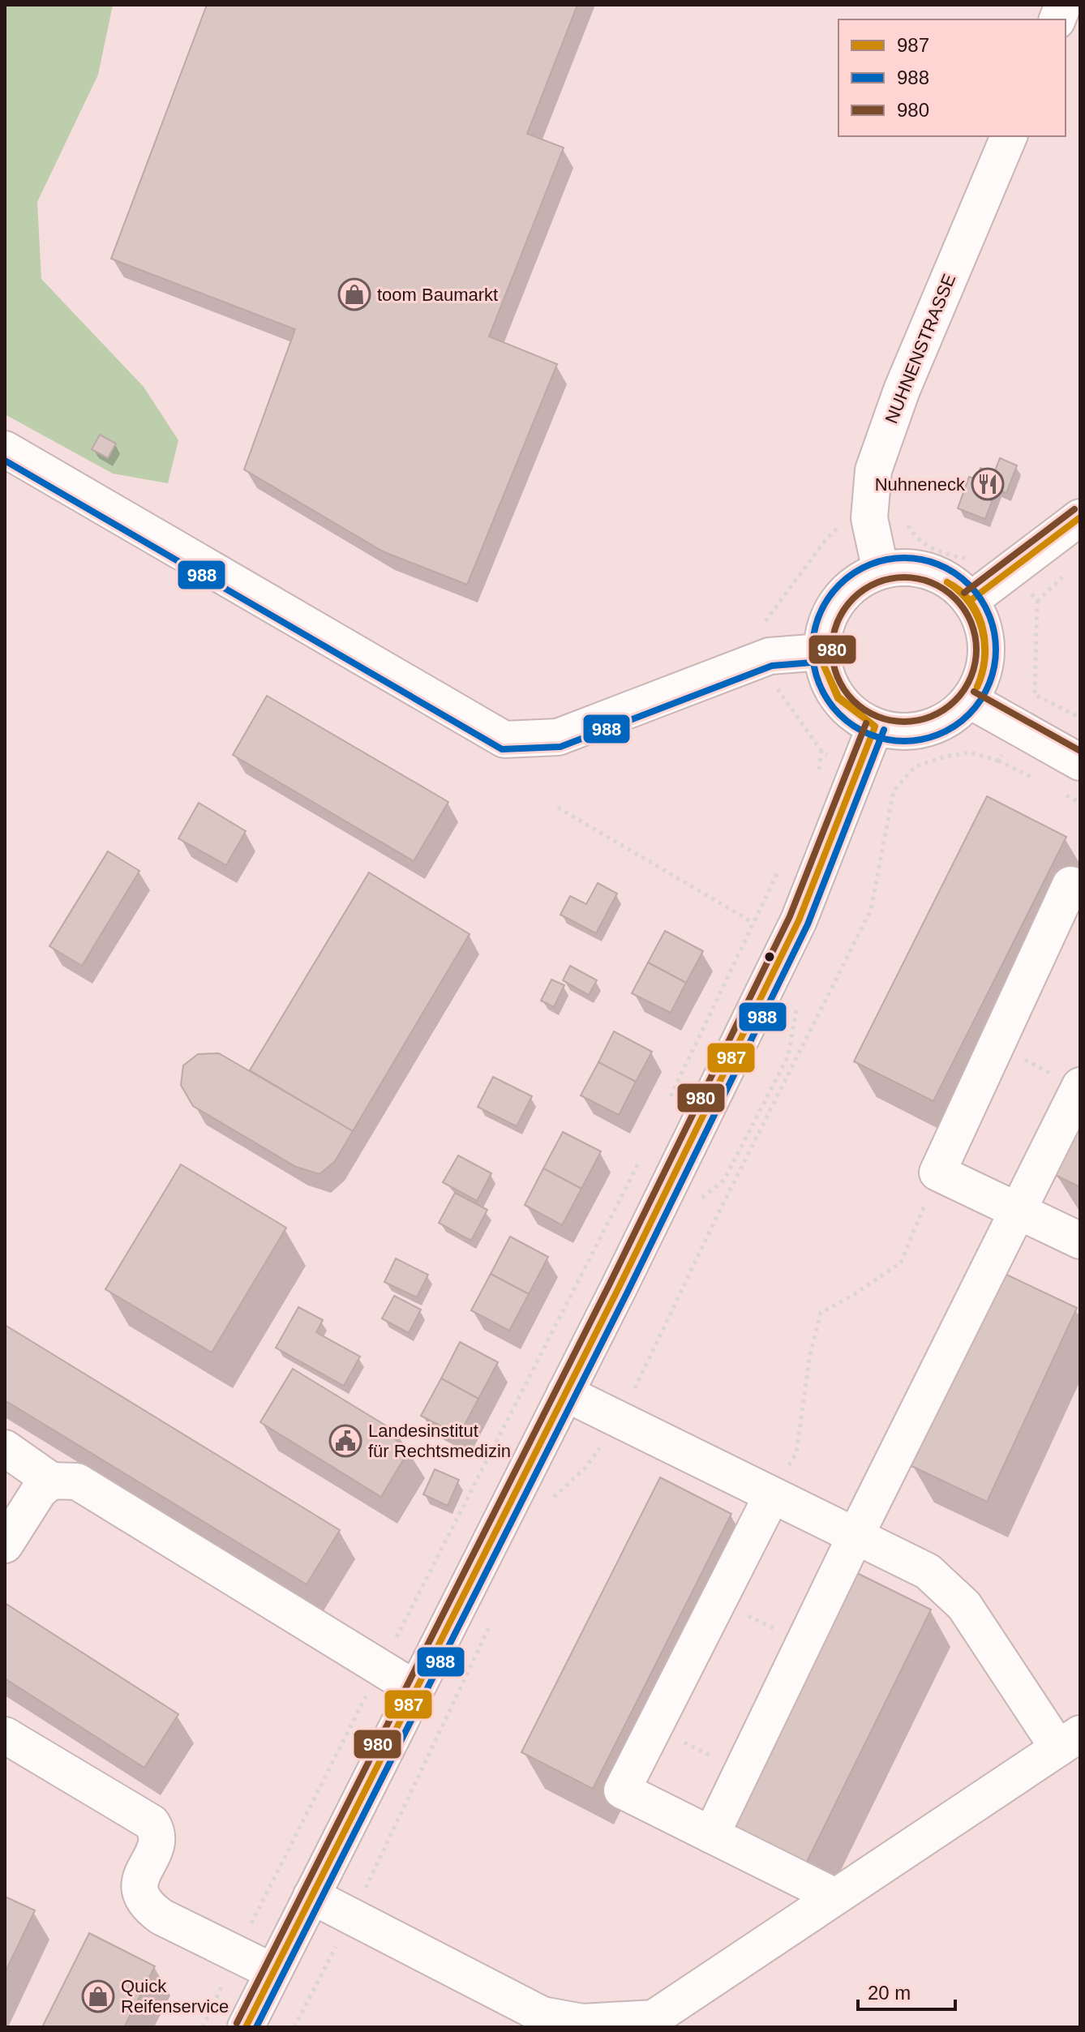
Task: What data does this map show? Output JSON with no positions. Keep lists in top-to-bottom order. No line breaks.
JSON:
{"streets":{"main road":["NUHNENSTRASSE"]},"places":{"shop":["toom Baumarkt","Quick Reifenservice"],"restaurant":["Nuhneneck"],"public building":["Landesinstitut für Rechtsmedizin"]},"lines":["transit line 988","transit line 980","transit line 987"],"legend":["987","988","980"],"scale_bar":"20 m"}
